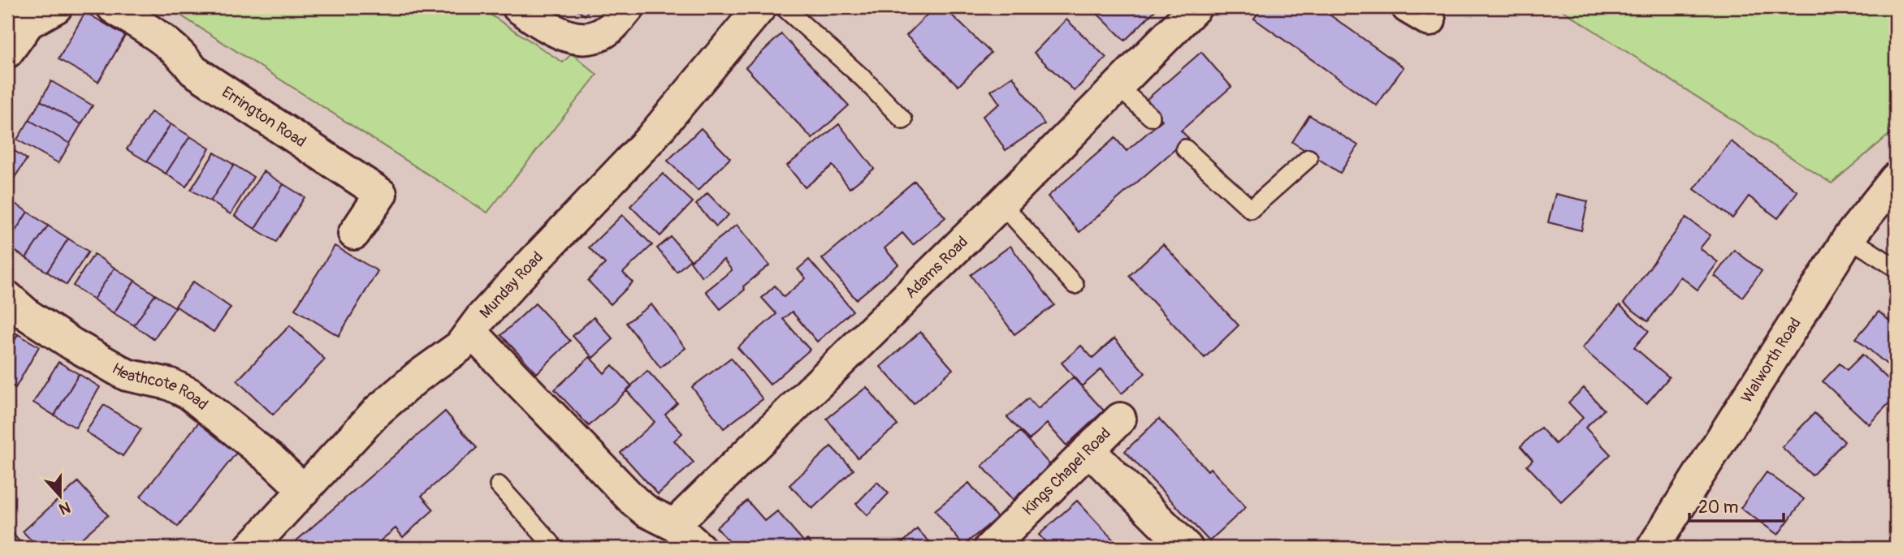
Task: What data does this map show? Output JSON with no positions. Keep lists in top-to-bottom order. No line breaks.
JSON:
{"streets":{"street":["Errington Road","Adams Road","Munday Road","Walworth Road","Heathcote Road","Kings Chapel Road"]},"crossings":[["Munday Road","Heathcote Road"]],"scale_bar":"20 m","north":"bottom"}
